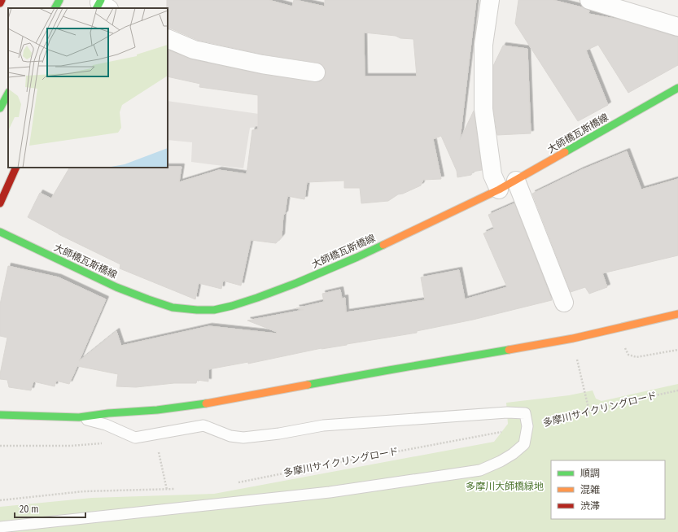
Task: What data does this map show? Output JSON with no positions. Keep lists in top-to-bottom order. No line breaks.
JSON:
{"streets":{"main road":["大師橋瓦斯橋線"],"path":["多摩川サイクリングロード"]},"parks":["多摩川大師橋緑地"],"legend":["順調","混雑","渋滞"],"scale_bar":"20 m"}
